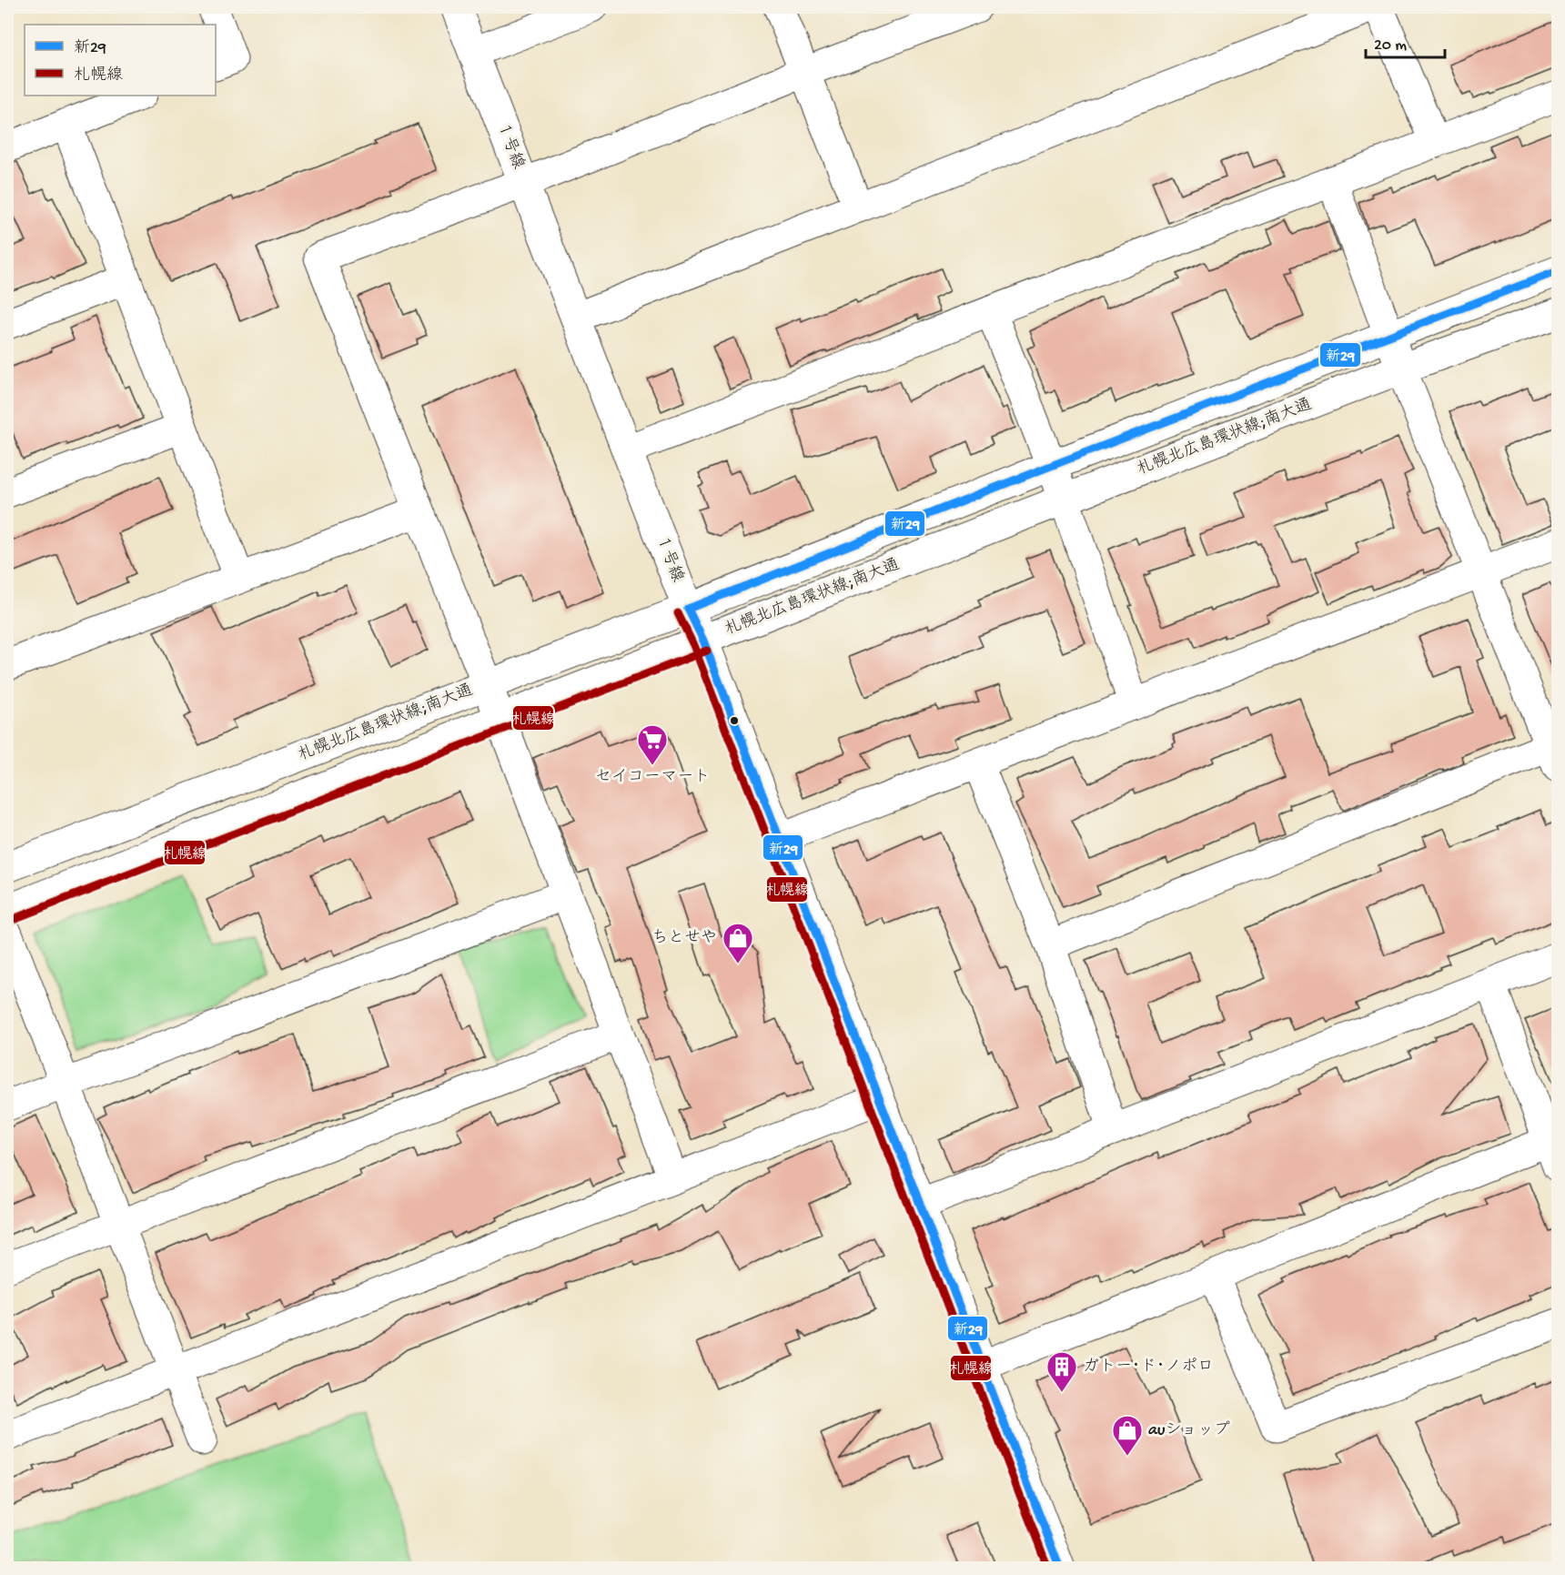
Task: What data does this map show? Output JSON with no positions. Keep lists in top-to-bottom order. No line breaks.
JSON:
{"streets":{"street":["１号線","札幌北広島環状線;南大通"]},"crossings":[["１号線","札幌北広島環状線;南大通"]],"places":{"supermarket":["セイコーマート"],"shop":["ちとせや","auショップ"],"building":["ガトー･ド･ノポロ"]},"lines":["transit line 新29","transit line 札幌線"],"legend":["新29","札幌線"],"scale_bar":"20 m"}
